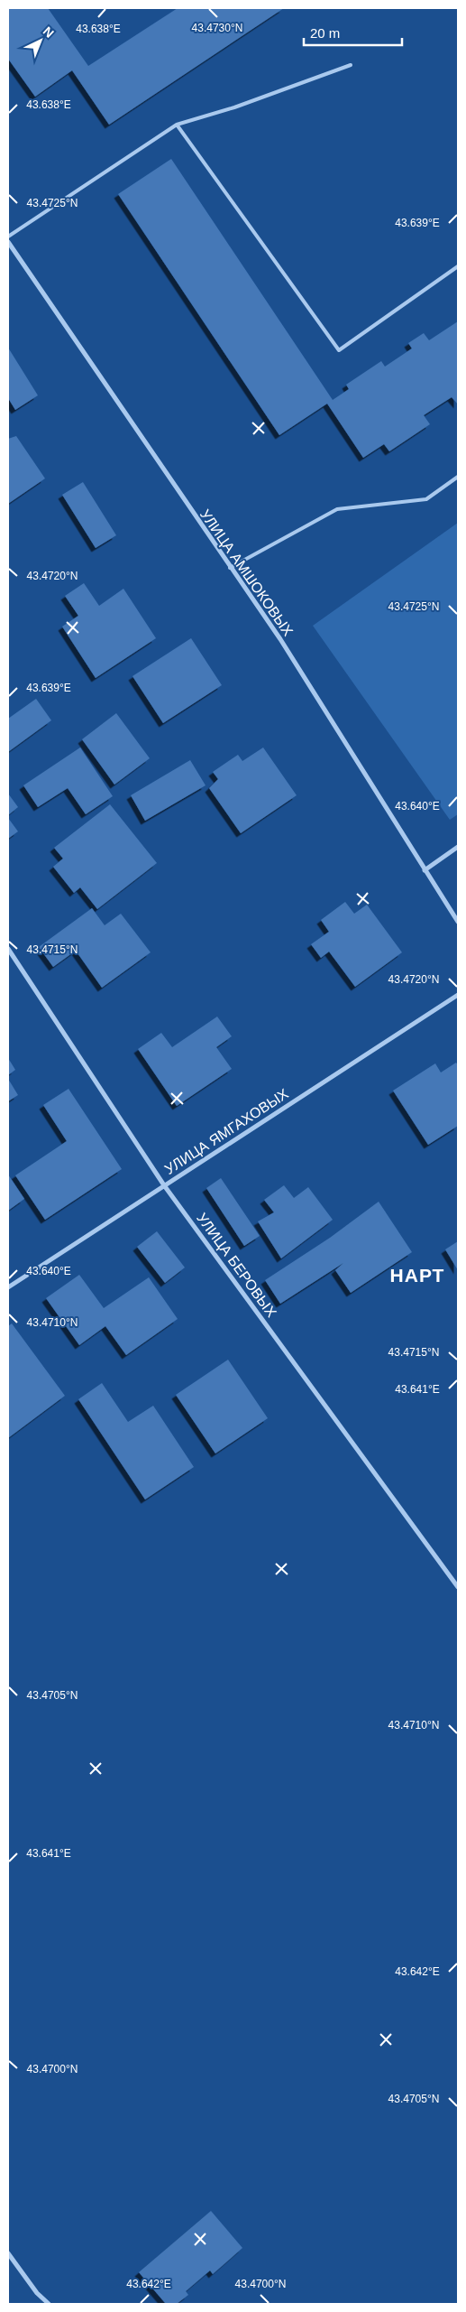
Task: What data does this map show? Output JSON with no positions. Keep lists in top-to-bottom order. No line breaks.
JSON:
{"streets":{"street":["УЛИЦА АМШОКОВЫХ","УЛИЦА ЯМГАХОВЫХ","УЛИЦА БЕРОВЫХ"]},"crossings":[["УЛИЦА ЯМГАХОВЫХ","УЛИЦА БЕРОВЫХ"]],"districts":["НАРТ"],"scale_bar":"20 m","north":"top right","coordinates":["43.4730°N","43.638°E","43.4725°N","43.639°E","43.4720°N","43.640°E","43.4715°N","43.4710°N","43.641°E","43.4705°N","43.642°E","43.4700°N"]}
